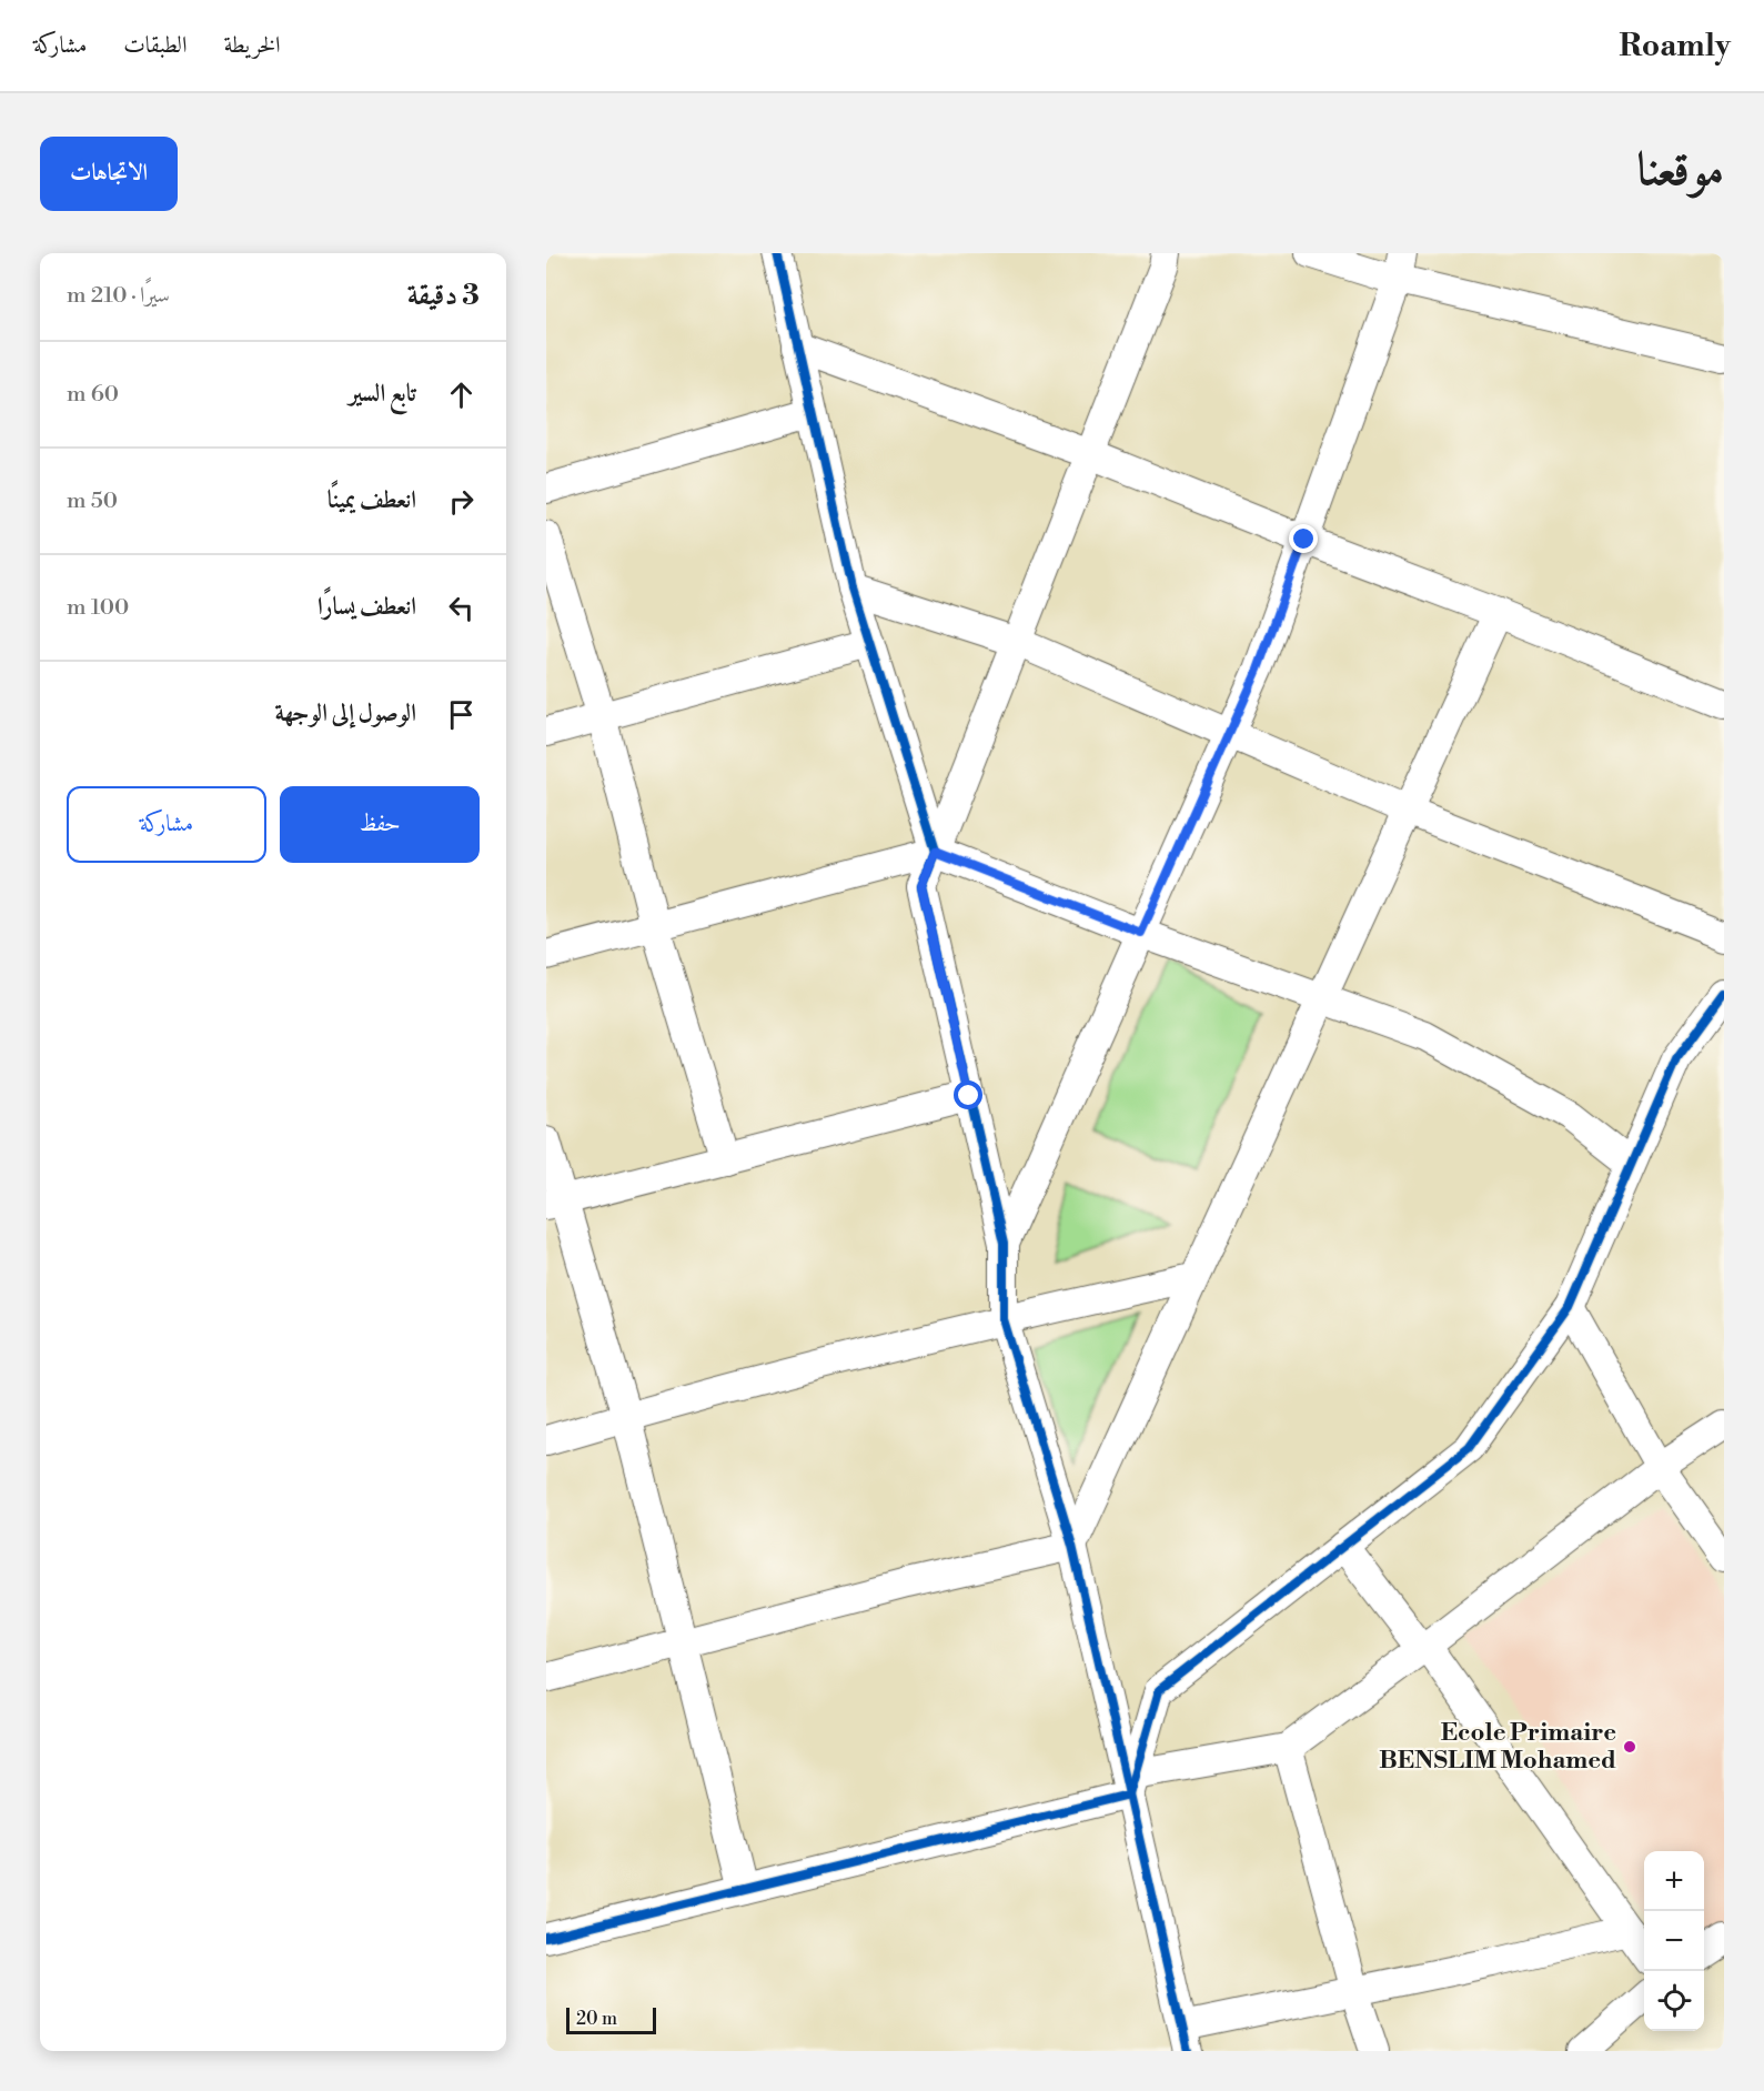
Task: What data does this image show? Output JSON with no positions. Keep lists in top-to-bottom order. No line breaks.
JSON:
{"places":["Ecole Primaire BENSLIM Mohamed"],"scale_bar":"20 m","page":{"header":"Roamly","nav":["الخريطة","الطبقات","مشاركة"],"title":"موقعنا","buttons":["الاتجاهات",["حفظ","مشاركة"]],"heading":["3 دقيقة","سيرًا · 210 m"],"list":[["تابع السير","60 m"],["انعطف يمينًا","50 m"],["انعطف يسارًا","100 m"],"الوصول إلى الوجهة"],"map_buttons":["+","−"],"scale":"20 m"}}
